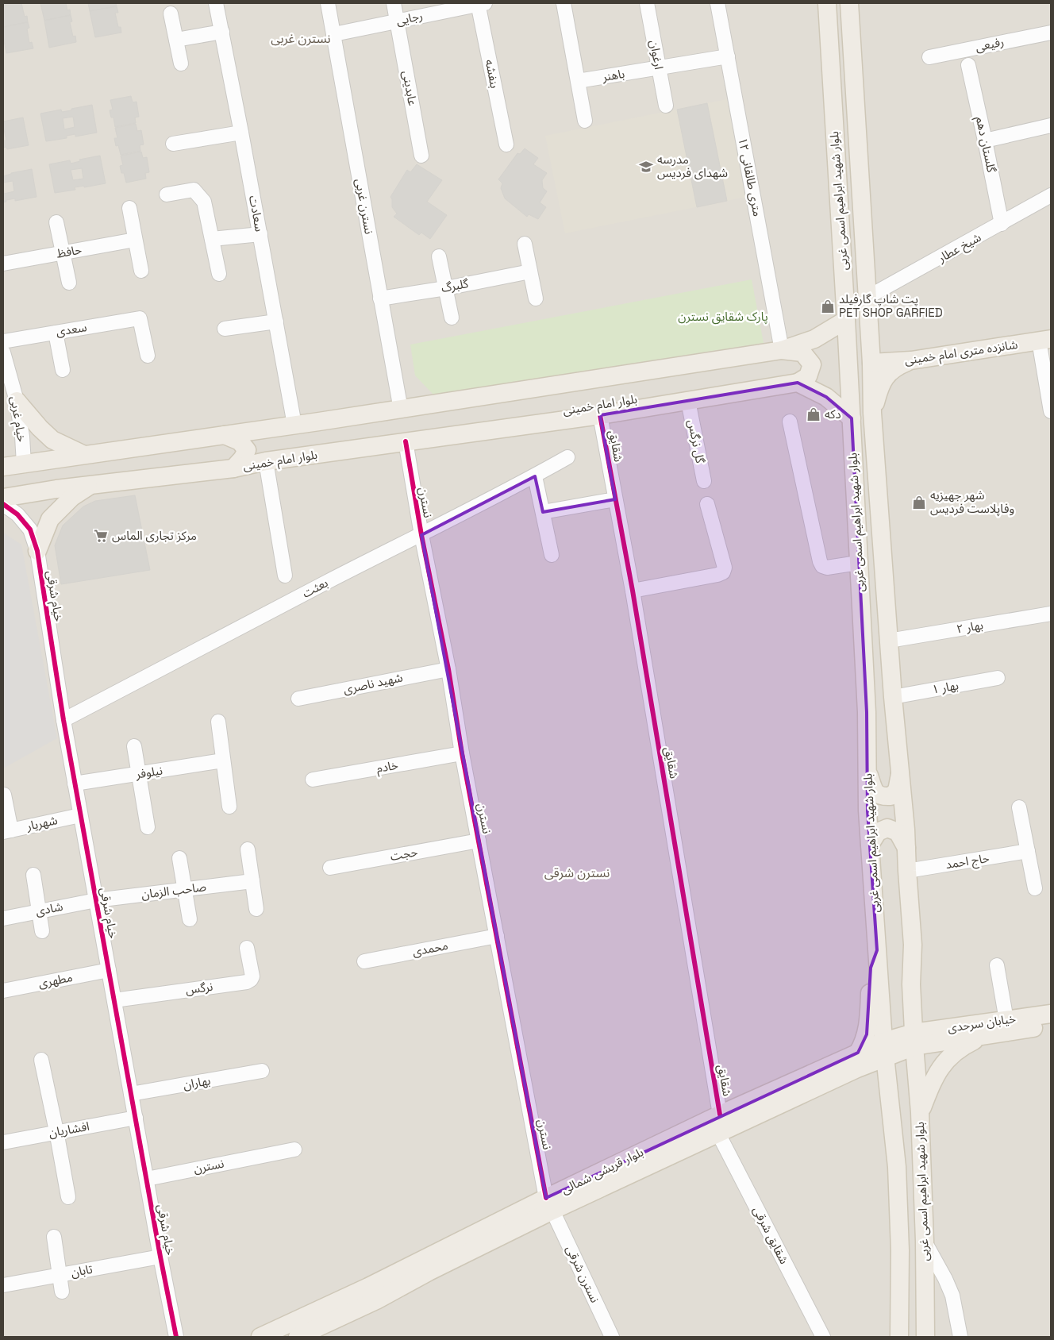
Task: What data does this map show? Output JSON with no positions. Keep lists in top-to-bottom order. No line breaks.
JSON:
{"streets":{"main road":["بلوار شهید ابراهیم اسمی غربی","شانزده متری امام خمینی","بلوار امام خمینی","خیابان سرحدی","بلوار قریشی شمالی"],"street":["رجایی","رفیعی","ارغوان","بنفشه","باهنر","عابدینی","گلستان دهم","۱۲ متری طالقانی","نسترن غربی","سعادت","شیخ عطار","حافظ","گلبرگ","سعدی","خیام غربی","گل نرگس","شقایق","نسترن","بعثت","خیام شرقی","بهار ۲","شهید ناصری","بهار ۱","خادم","نیلوفر","شهریار","حجت","حاج احمد","صاحب الزمان","شادی","محمدی","مطهری","نرگس","بهاران","افشاریان","شقایق شرقی","تابان","نسترن شرقی"]},"crossings":[["رجایی","بنفشه"],["رجایی","عابدینی"],["رجایی","نسترن غربی"],["ارغوان","باهنر"],["باهنر","۱۲ متری طالقانی"],["گلستان دهم","شیخ عطار"],["بلوار شهید ابراهیم اسمی غربی","شیخ عطار"],["بلوار شهید ابراهیم اسمی غربی","شانزده متری امام خمینی"],["بلوار شهید ابراهیم اسمی غربی","بهار ۲"],["بلوار شهید ابراهیم اسمی غربی","بهار ۱"],["بلوار شهید ابراهیم اسمی غربی","حاج احمد"],["بلوار شهید ابراهیم اسمی غربی","خیابان سرحدی"],["بلوار شهید ابراهیم اسمی غربی","بلوار قریشی شمالی"],["نسترن غربی","گلبرگ"],["بلوار امام خمینی","گل نرگس"],["بلوار امام خمینی","شقایق"],["بلوار امام خمینی","نسترن"],["شقایق","بلوار قریشی شمالی"],["نسترن","بعثت"],["نسترن","خیام شرقی"],["نسترن","شهید ناصری"],["نسترن","خادم"],["نسترن","حجت"],["نسترن","محمدی"],["نسترن","بلوار قریشی شمالی"],["نسترن","نسترن شرقی"],["بعثت","خیام شرقی"],["خیام شرقی","نیلوفر"],["خیام شرقی","شهریار"],["خیام شرقی","صاحب الزمان"],["خیام شرقی","شادی"],["خیام شرقی","مطهری"],["خیام شرقی","نرگس"],["خیام شرقی","بهاران"],["خیام شرقی","افشاریان"],["خیام شرقی","تابان"],["صاحب الزمان","شادی"],["بلوار قریشی شمالی","شقایق شرقی"],["بلوار قریشی شمالی","نسترن شرقی"]],"districts":["نسترن غربی","نسترن شرقی"],"parks":["پارک شقایق نسترن"],"places":{"school or university":["مدرسه شهدای فردیس"],"shop":["پت شاپ گارفیلد PET SHOP GARFIED","دکه","شهر جهیزیه وفاپلاست فردیس"],"supermarket":["مرکز تجاری الماس"]}}
